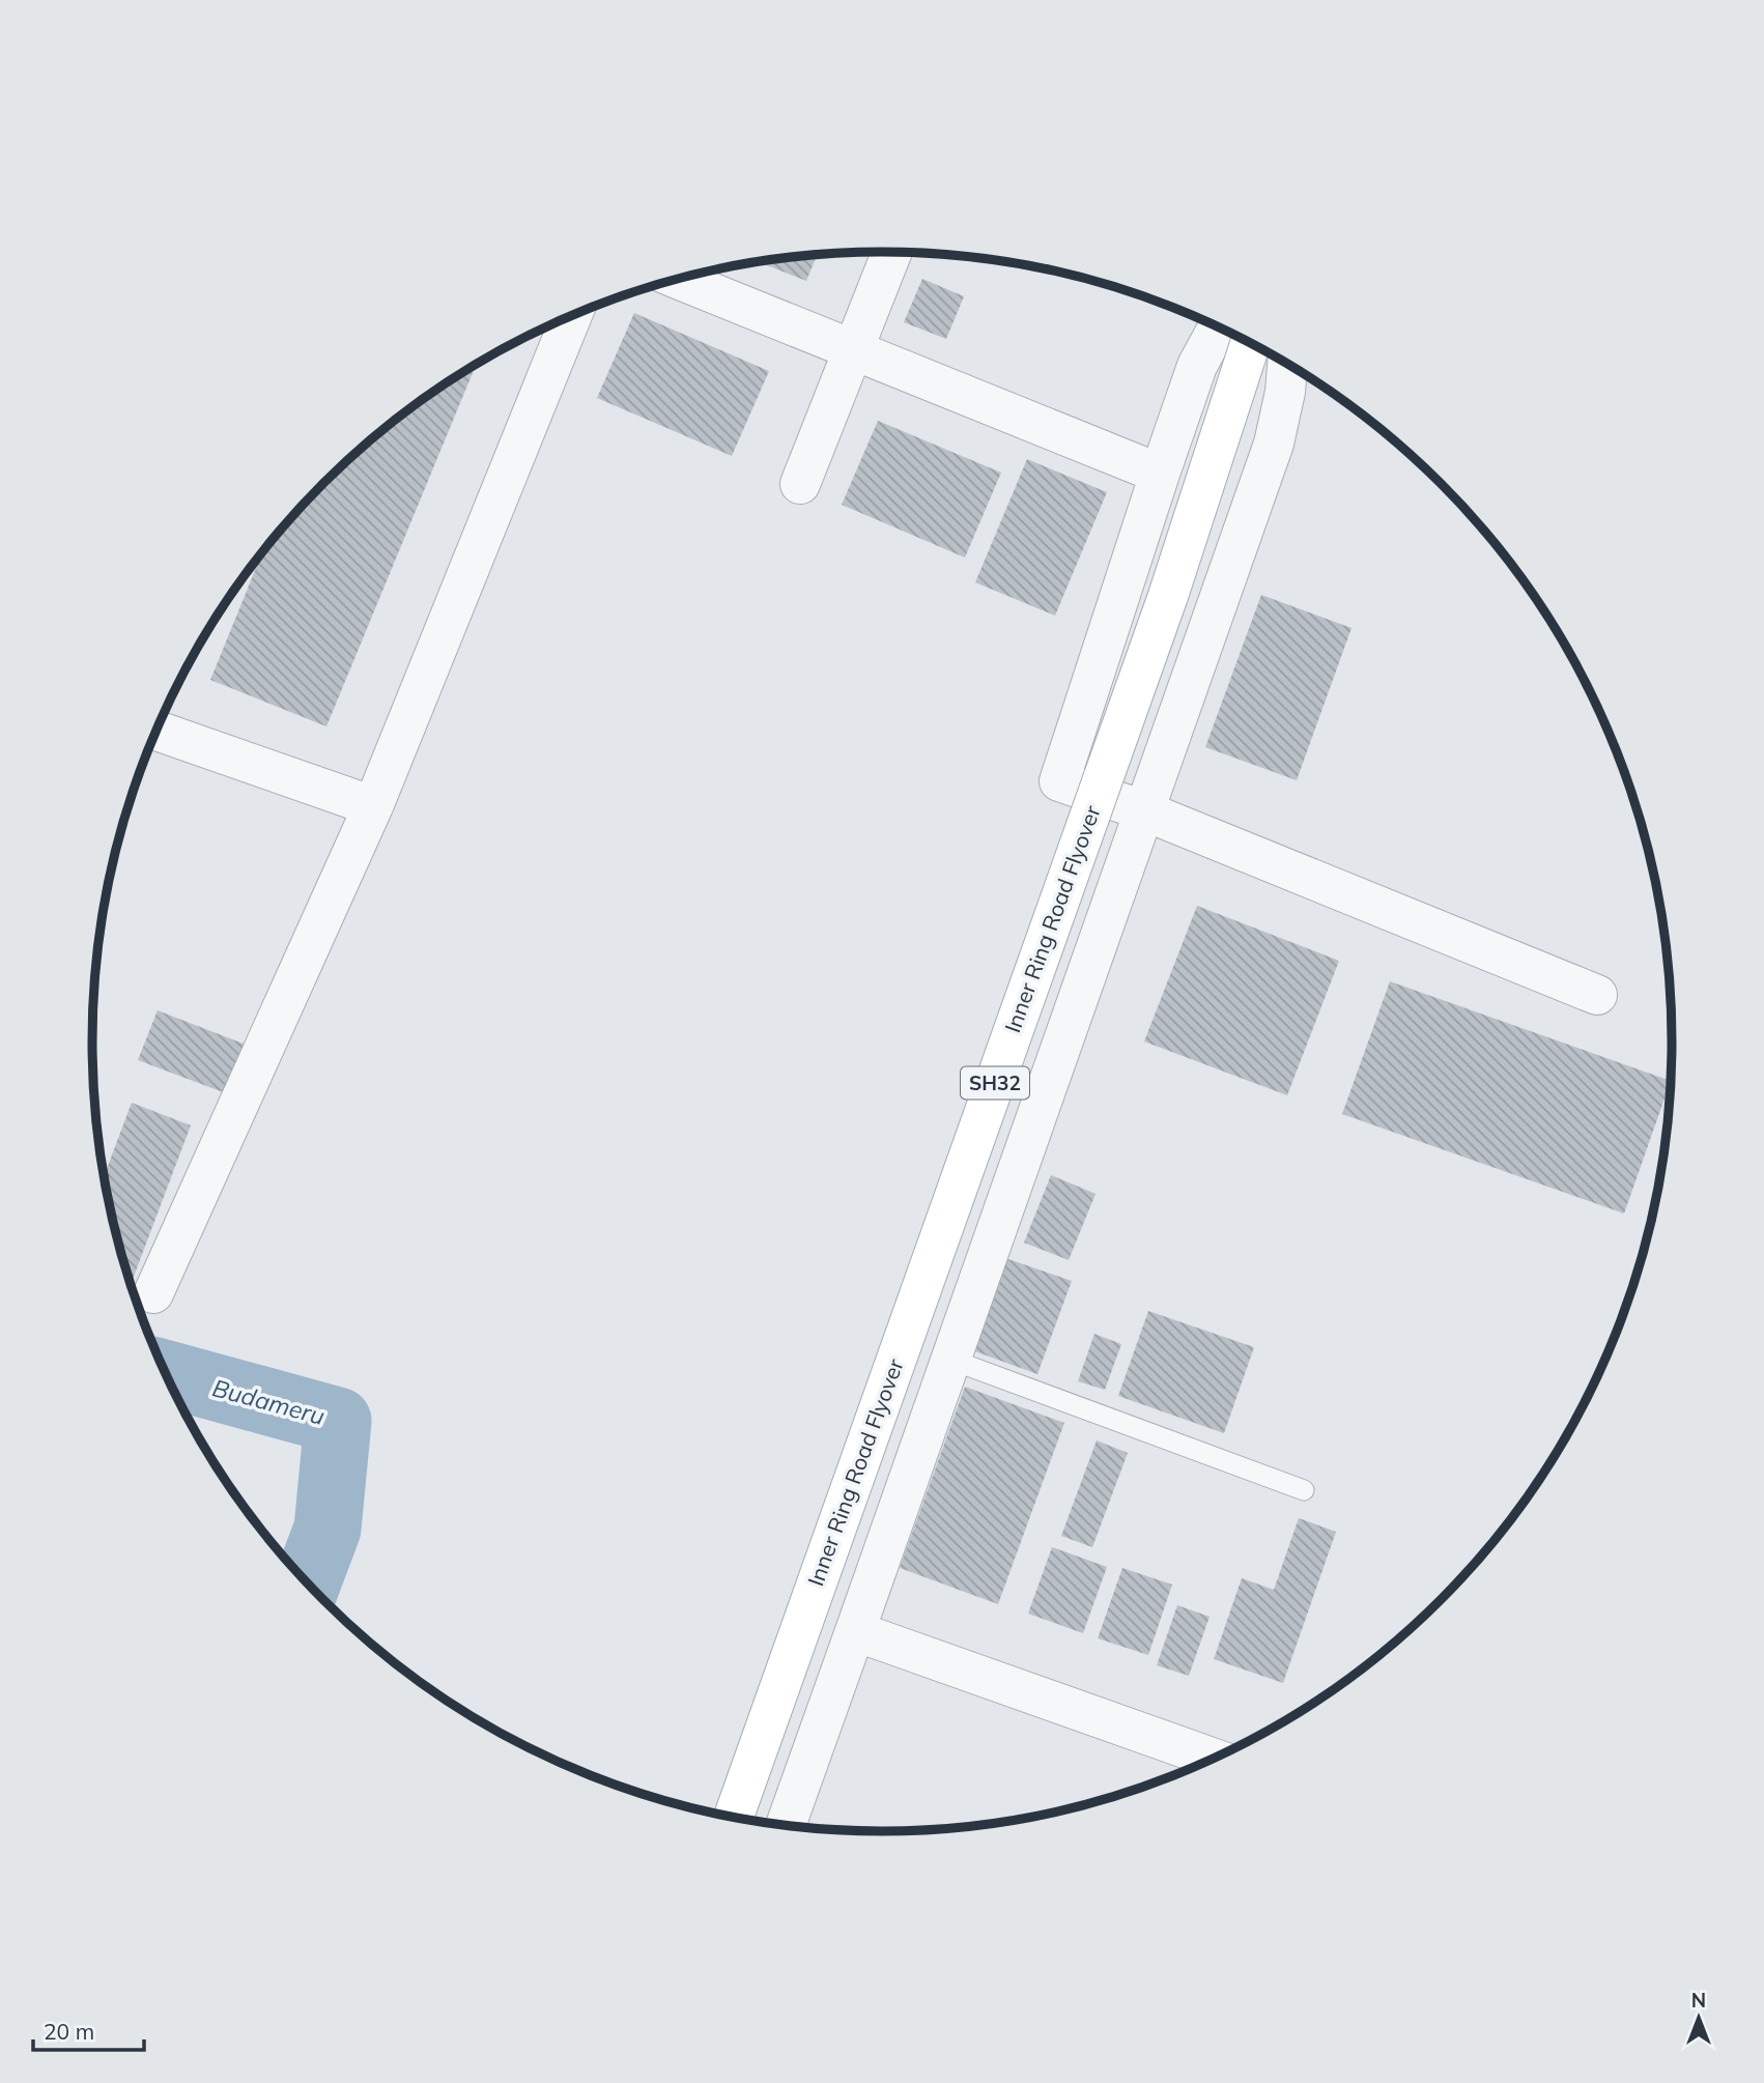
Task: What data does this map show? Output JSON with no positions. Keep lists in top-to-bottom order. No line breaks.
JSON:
{"streets":{"main road":["Inner Ring Road Flyover","SH32"]},"water":["Budameru"],"scale_bar":"20 m","north":"top"}
